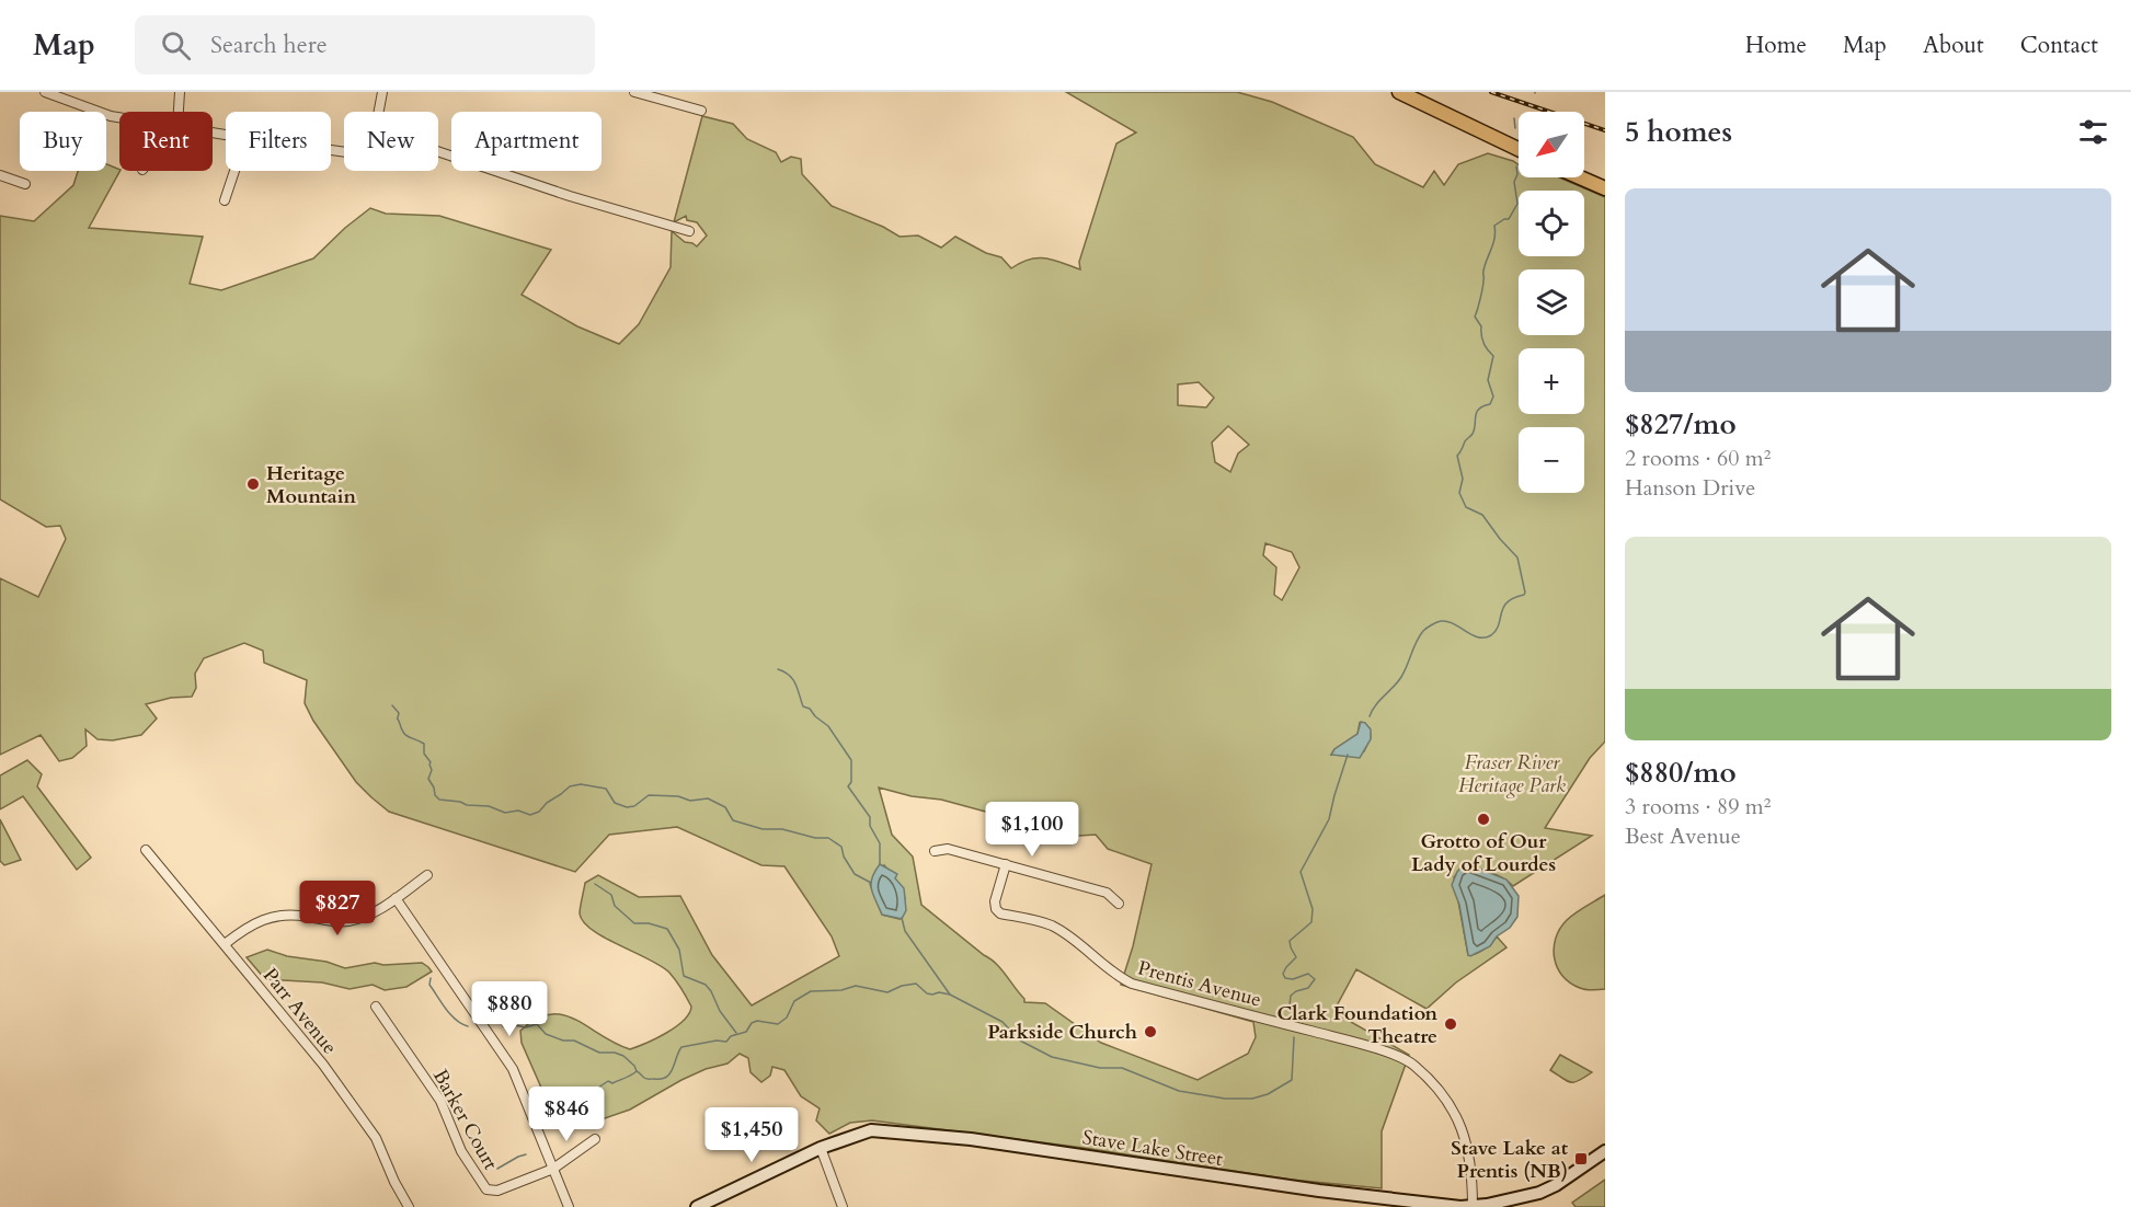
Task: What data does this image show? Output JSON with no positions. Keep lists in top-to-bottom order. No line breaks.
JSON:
{"streets":{"main road":["Stave Lake Street"],"street":["Prentis Avenue","Parr Avenue","Barker Court"]},"crossings":[["Prentis Avenue","Stave Lake Street"]],"parks":["Fraser River Heritage Park"],"places":{"other":["Heritage Mountain","Grotto of Our Lady of Lourdes","Clark Foundation Theatre","Parkside Church"],"transit":["Stave Lake at Prentis (NB)"]},"north":"bottom left","page":{"header":"Map","search":"Search here","nav":["Home","Map","About","Contact"],"heading":"5 homes","map_buttons":["+","−"],"chip":["Buy","Rent","Filters","New","Apartment"],"list":[{"name":"$827/mo","note":"2 rooms · 60 m² · Hanson Drive"},{"name":"$880/mo","note":"3 rooms · 89 m² · Best Avenue"}],"price":["$1,100","$827","$880","$846","$1,450"]}}
